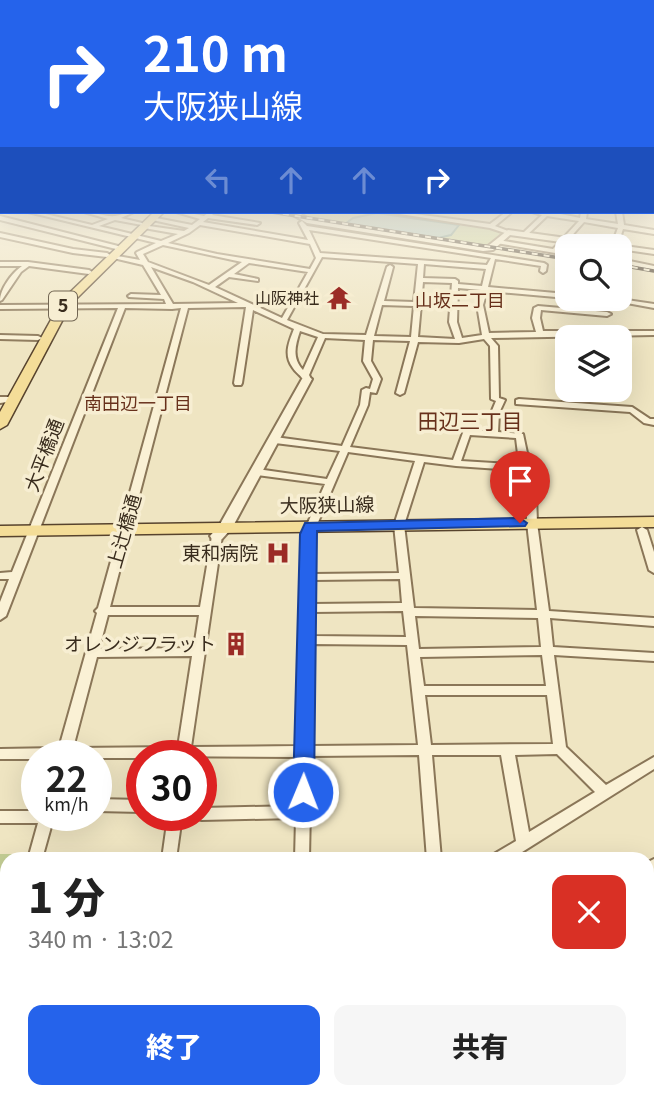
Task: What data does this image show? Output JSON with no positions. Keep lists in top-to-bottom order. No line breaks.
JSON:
{"streets":{"main road":["5","大阪狭山線"],"street":["大平橋通","上辻橋通"]},"crossings":[["大平橋通","大阪狭山線"],["大阪狭山線","上辻橋通"]],"districts":["山坂二丁目","南田辺一丁目","田辺三丁目"],"places":{"temple":["山阪神社"],"hospital":["東和病院"],"building":["オレンジフラット"]},"page":{"turn":["210 m","大阪狭山線"],"speed":"22 km/h","limit":"30","heading":["1 分","340 m · 13:02"],"buttons":["終了","共有"]}}
